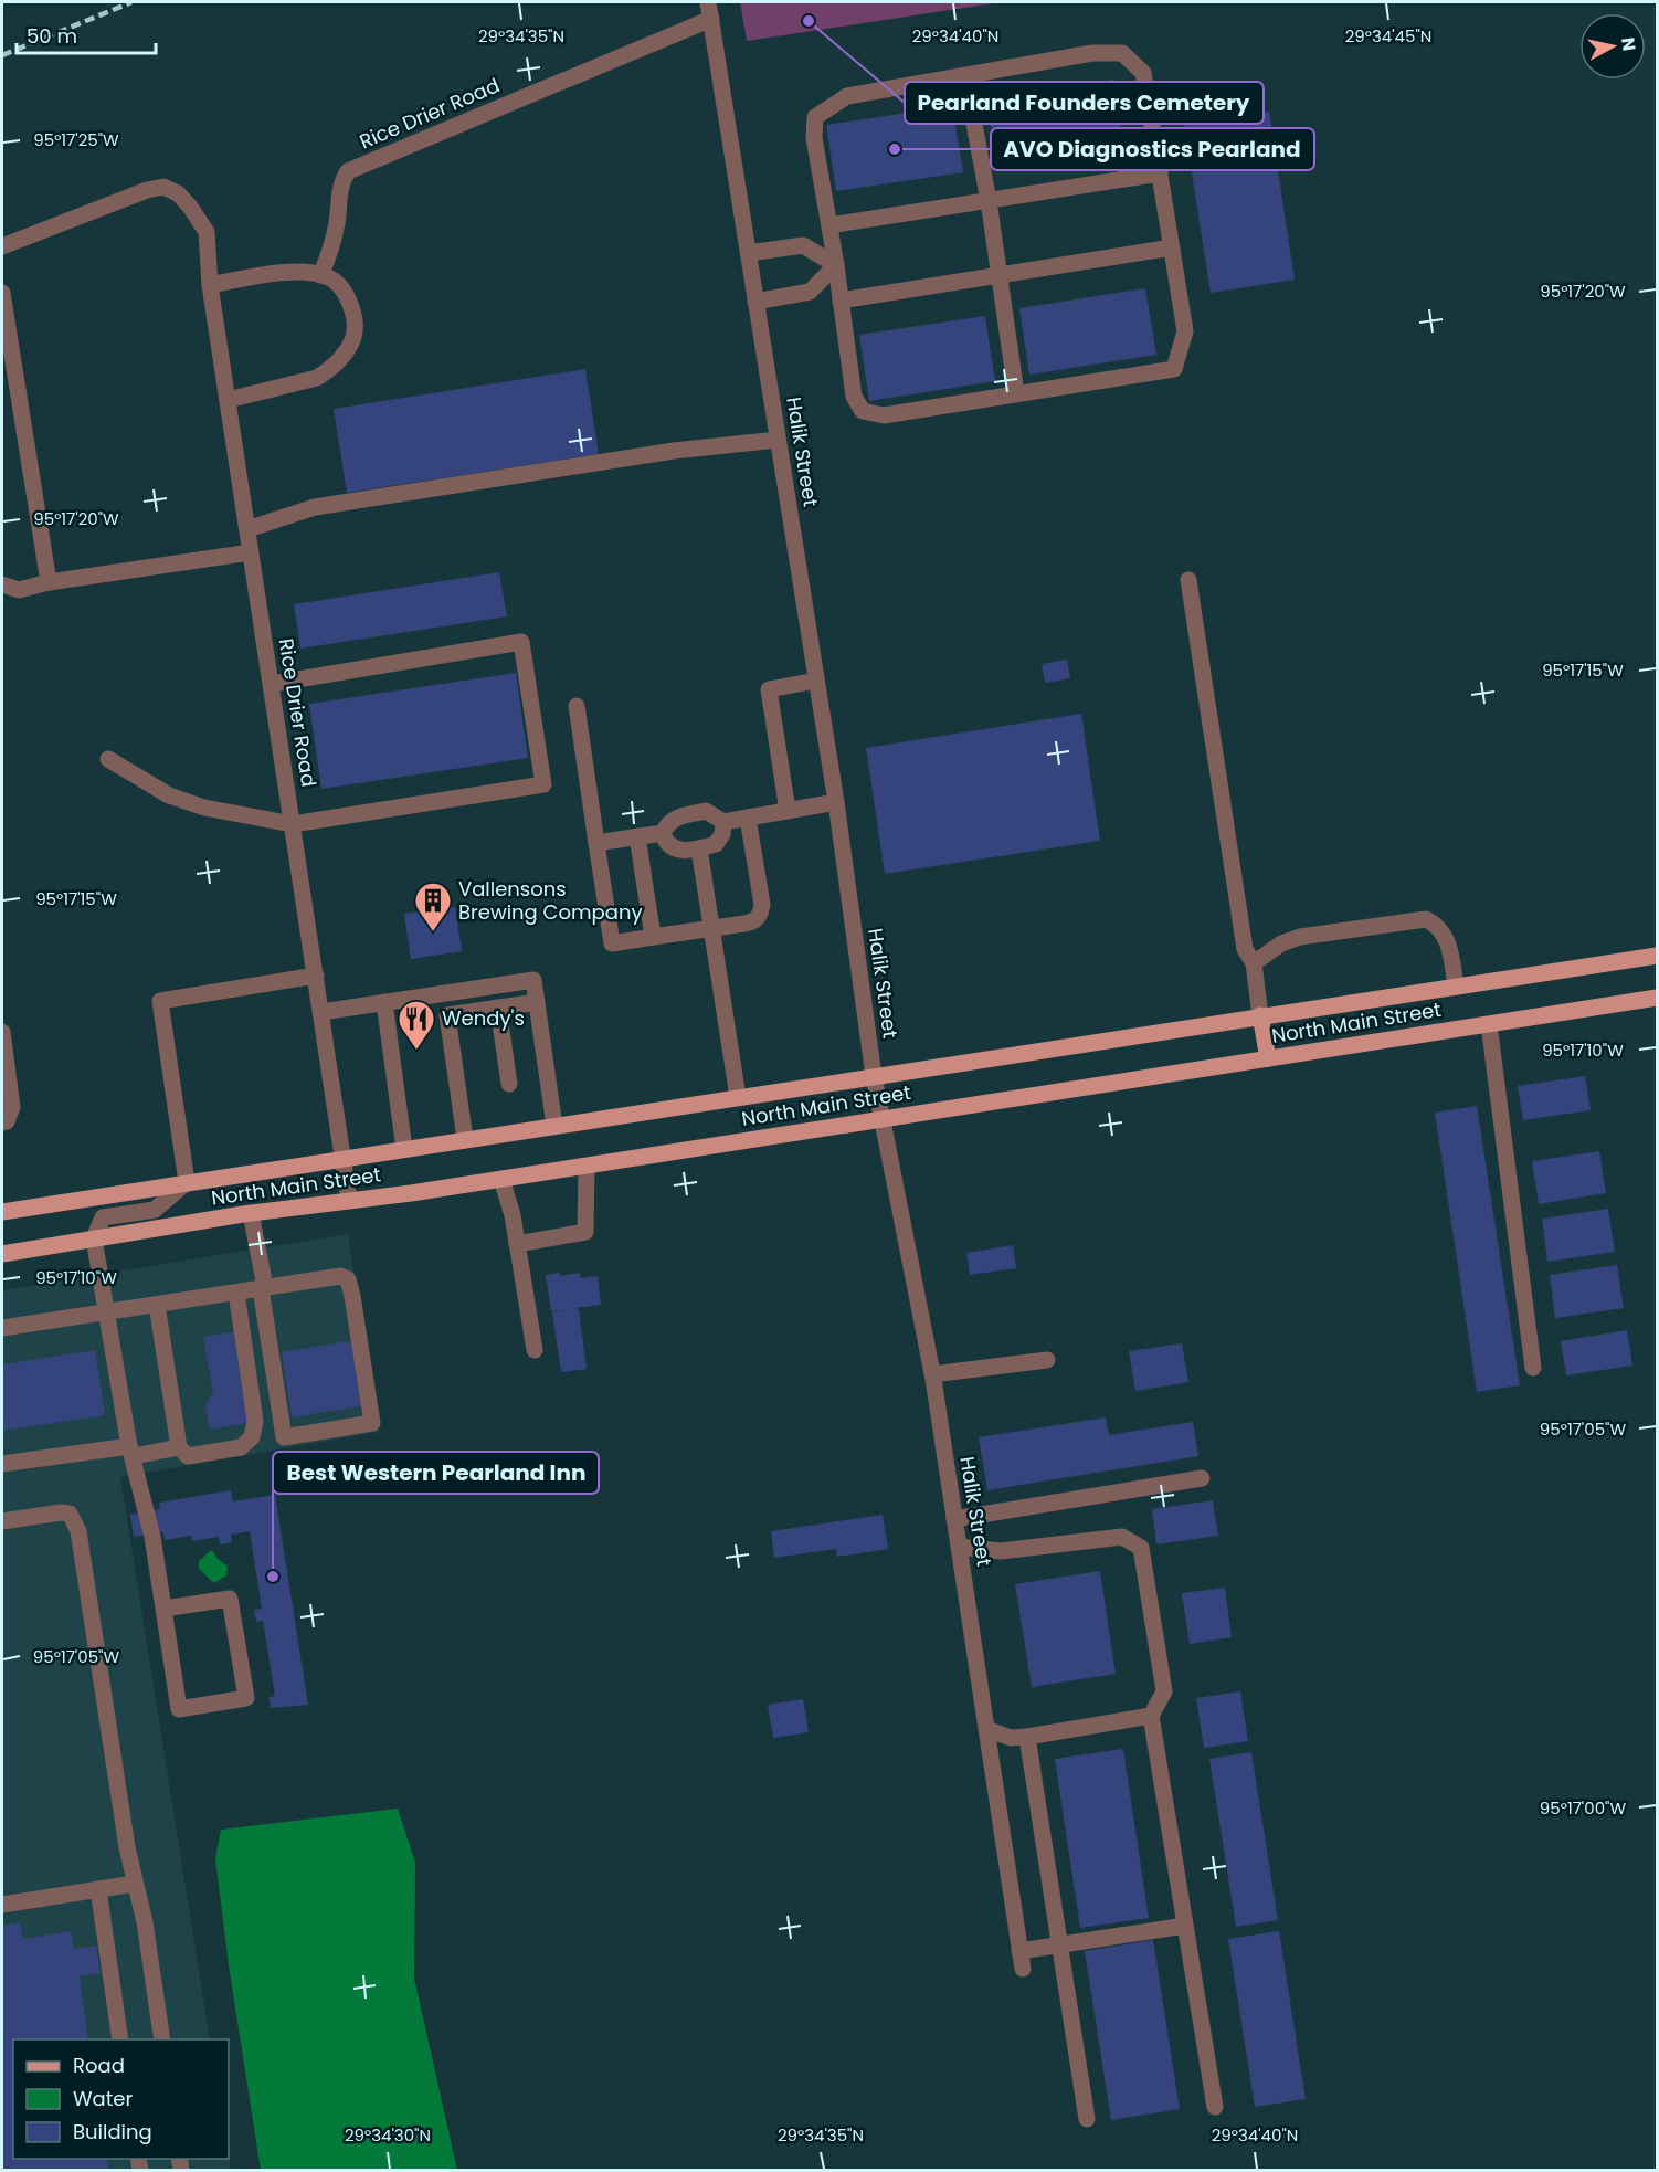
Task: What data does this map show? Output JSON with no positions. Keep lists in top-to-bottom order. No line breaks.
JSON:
{"streets":{"main road":["North Main Street"],"street":["Rice Drier Road","Halik Street"]},"crossings":[["Rice Drier Road","Halik Street"],["Rice Drier Road","North Main Street"],["Halik Street","North Main Street"]],"places":{"other":["Pearland Founders Cemetery","AVO Diagnostics Pearland","Best Western Pearland Inn"],"building":["Vallensons Brewing Company"],"restaurant":["Wendy's"]},"legend":["Road","Water","Building"],"scale_bar":"50 m","north":"right","coordinates":["29°34'35\"N","29°34'40\"N","29°34'45\"N","95°17'25\"W","95°17'20\"W","95°17'15\"W","95°17'10\"W","95°17'05\"W","95°17'00\"W","29°34'30\"N"]}
